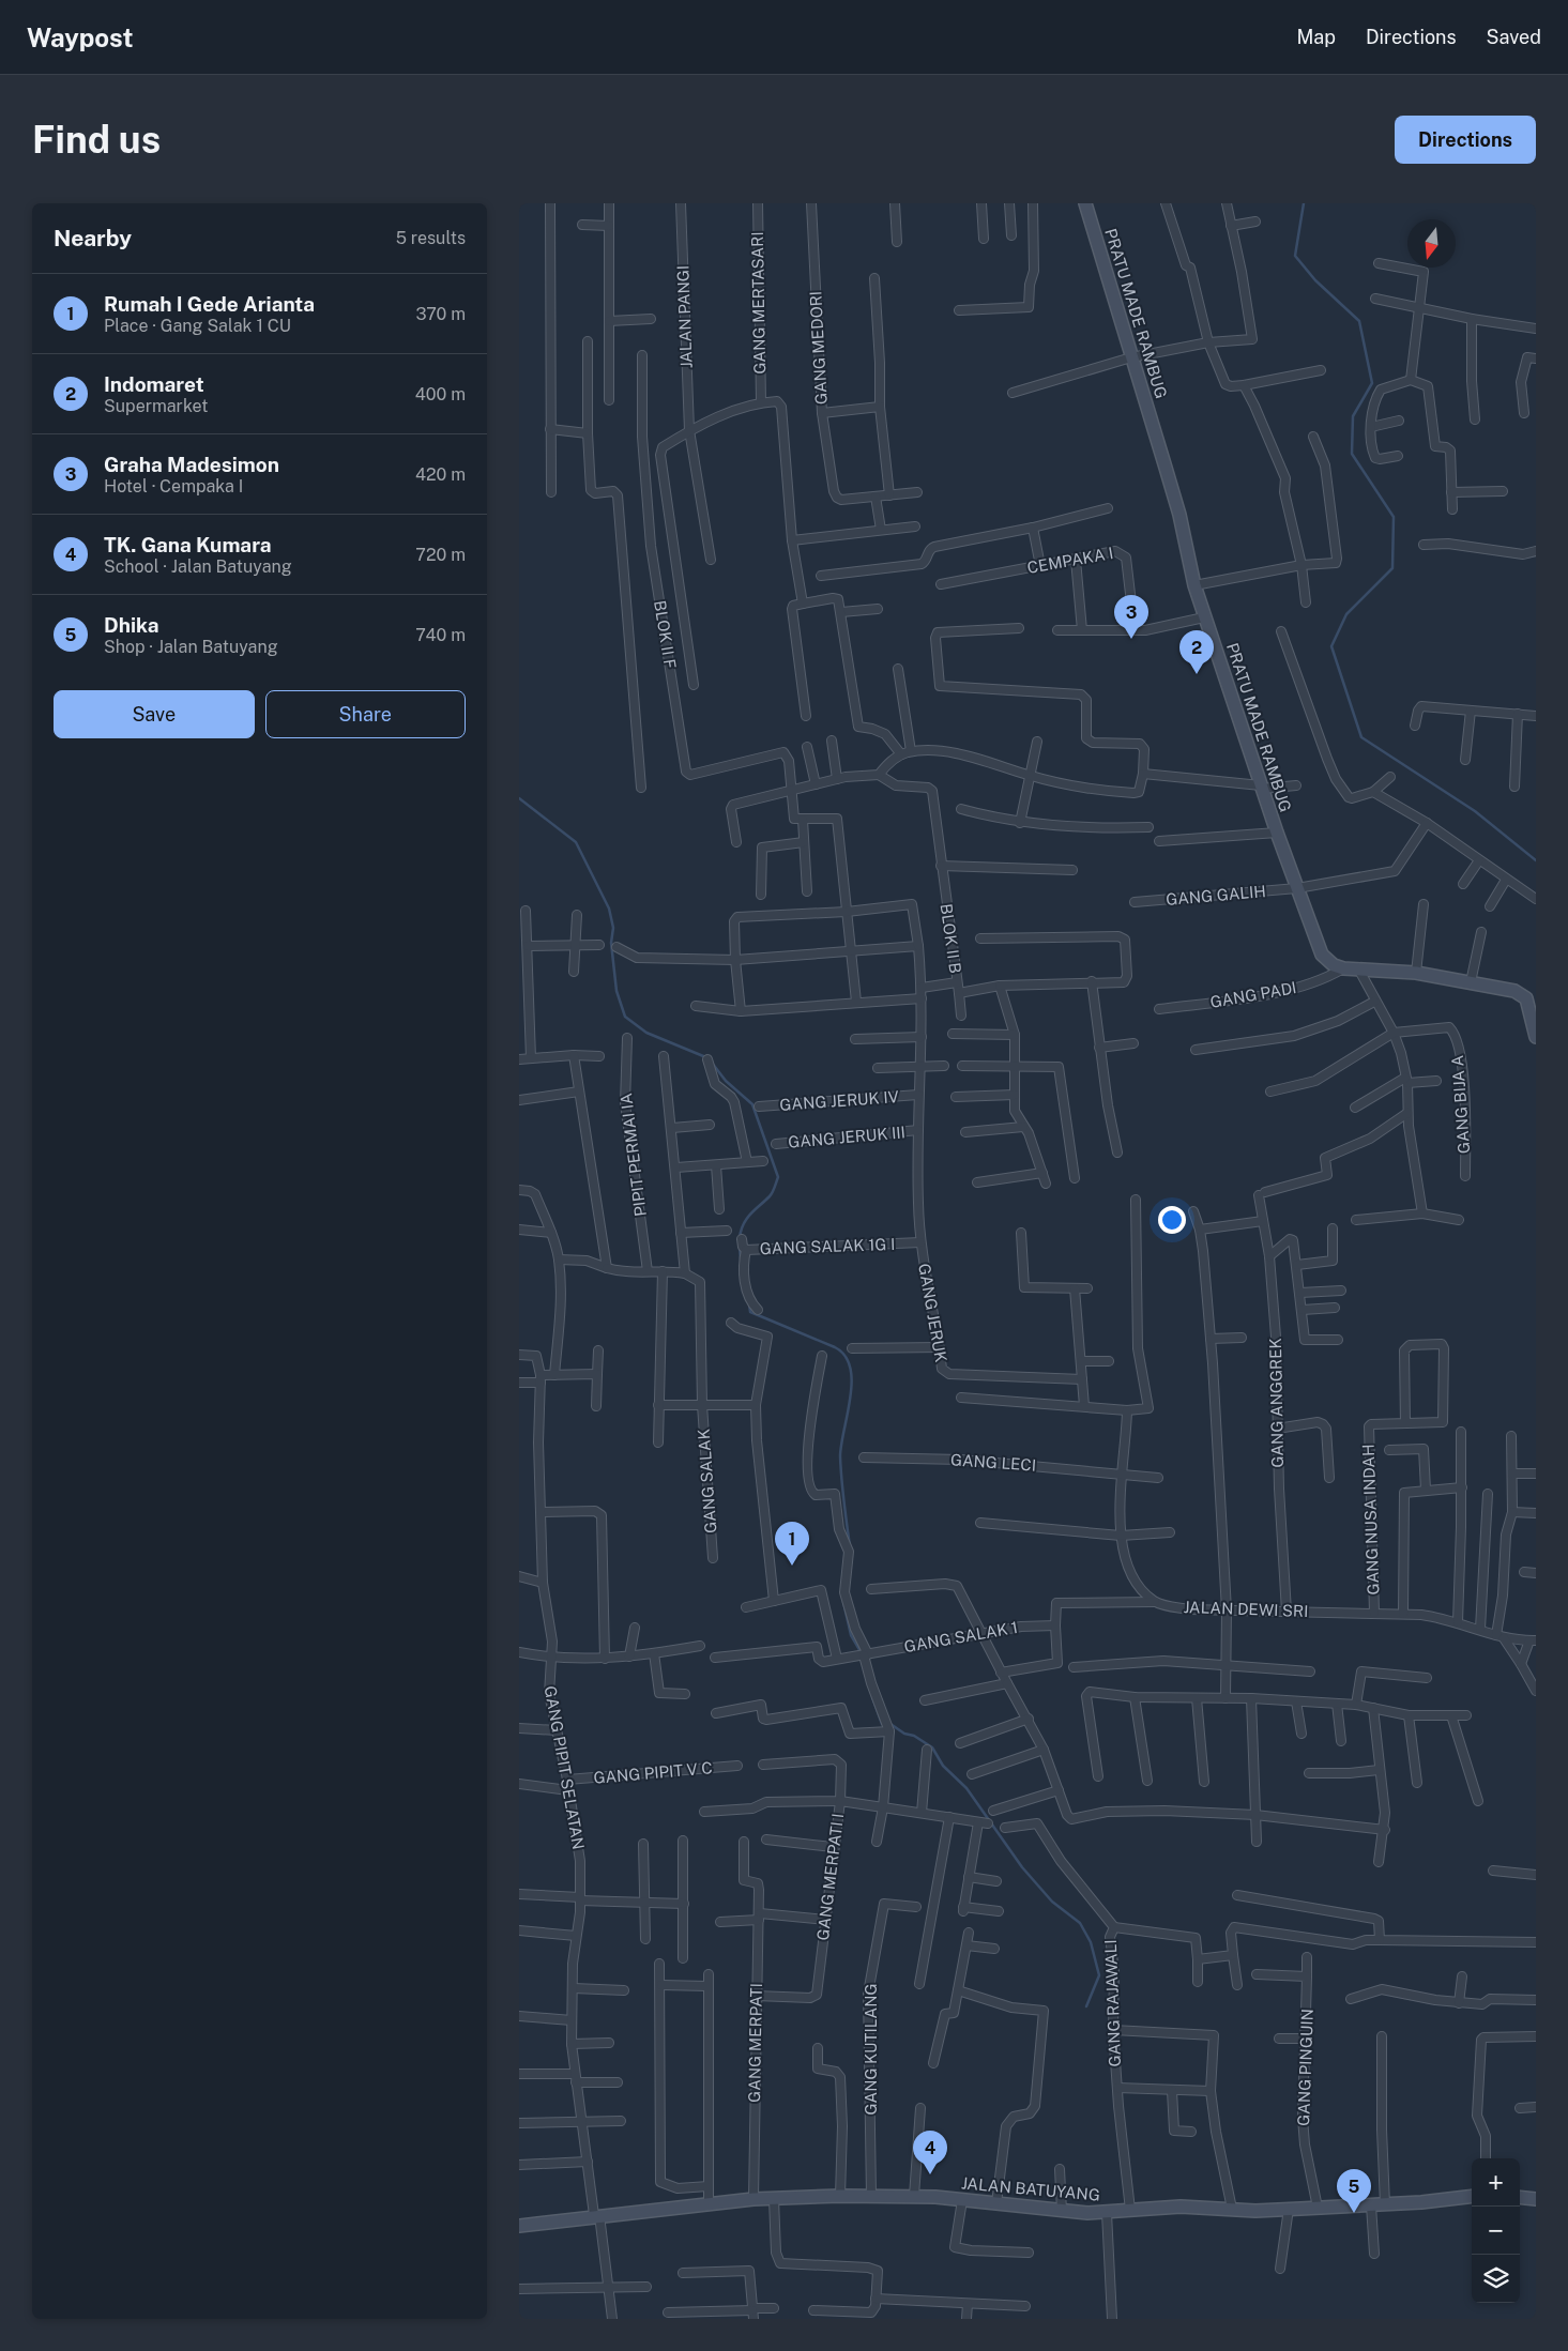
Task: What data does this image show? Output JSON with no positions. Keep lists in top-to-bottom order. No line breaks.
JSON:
{"streets":{"street":["GANG MERTASARI","PRATU MADE RAMBUG","JALAN PANGI","GANG MEDORI","CEMPAKA I","BLOK II F","GANG GALIH","BLOK II B","GANG PADI","GANG JERUK IV","GANG BIJA A","GANG JERUK III","PIPIT PERMAI IA","GANG SALAK 1G I","GANG JERUK","GANG ANGGREK","GANG LECI","GANG SALAK","GANG NUSA INDAH","JALAN DEWI SRI","GANG SALAK 1","GANG PIPIT SELATAN","GANG PIPIT V C","GANG MERPATI I","GANG RAJAWALI","GANG MERPATI","GANG KUTILANG","GANG PINGUIN","JALAN BATUYANG"]},"crossings":[["PRATU MADE RAMBUG","GANG GALIH"],["PRATU MADE RAMBUG","GANG PADI"],["GANG JERUK IV","GANG JERUK"],["GANG JERUK III","GANG JERUK"],["GANG SALAK 1G I","GANG JERUK"],["GANG ANGGREK","JALAN DEWI SRI"],["GANG NUSA INDAH","JALAN DEWI SRI"],["GANG PIPIT SELATAN","GANG PIPIT V C"],["GANG PIPIT SELATAN","JALAN BATUYANG"],["GANG MERPATI I","GANG MERPATI"],["GANG RAJAWALI","JALAN BATUYANG"],["GANG MERPATI","JALAN BATUYANG"],["GANG KUTILANG","JALAN BATUYANG"],["GANG PINGUIN","JALAN BATUYANG"]],"north":"bottom","page":{"header":"Waypost","nav":["Map","Directions","Saved"],"buttons":["Directions",["Save","Share"]],"title":"Find us","heading":["Nearby","5 results"],"list":[{"mark":"1","name":"Rumah I Gede Arianta","note":"Place · Gang Salak 1 CU","value":"370 m"},{"mark":"2","name":"Indomaret","note":"Supermarket","value":"400 m"},{"mark":"3","name":"Graha Madesimon","note":"Hotel · Cempaka I","value":"420 m"},{"mark":"4","name":"TK. Gana Kumara","note":"School · Jalan Batuyang","value":"720 m"},{"mark":"5","name":"Dhika","note":"Shop · Jalan Batuyang","value":"740 m"}],"pins":["3","2","1","4","5"],"map_buttons":["+","−"]}}
